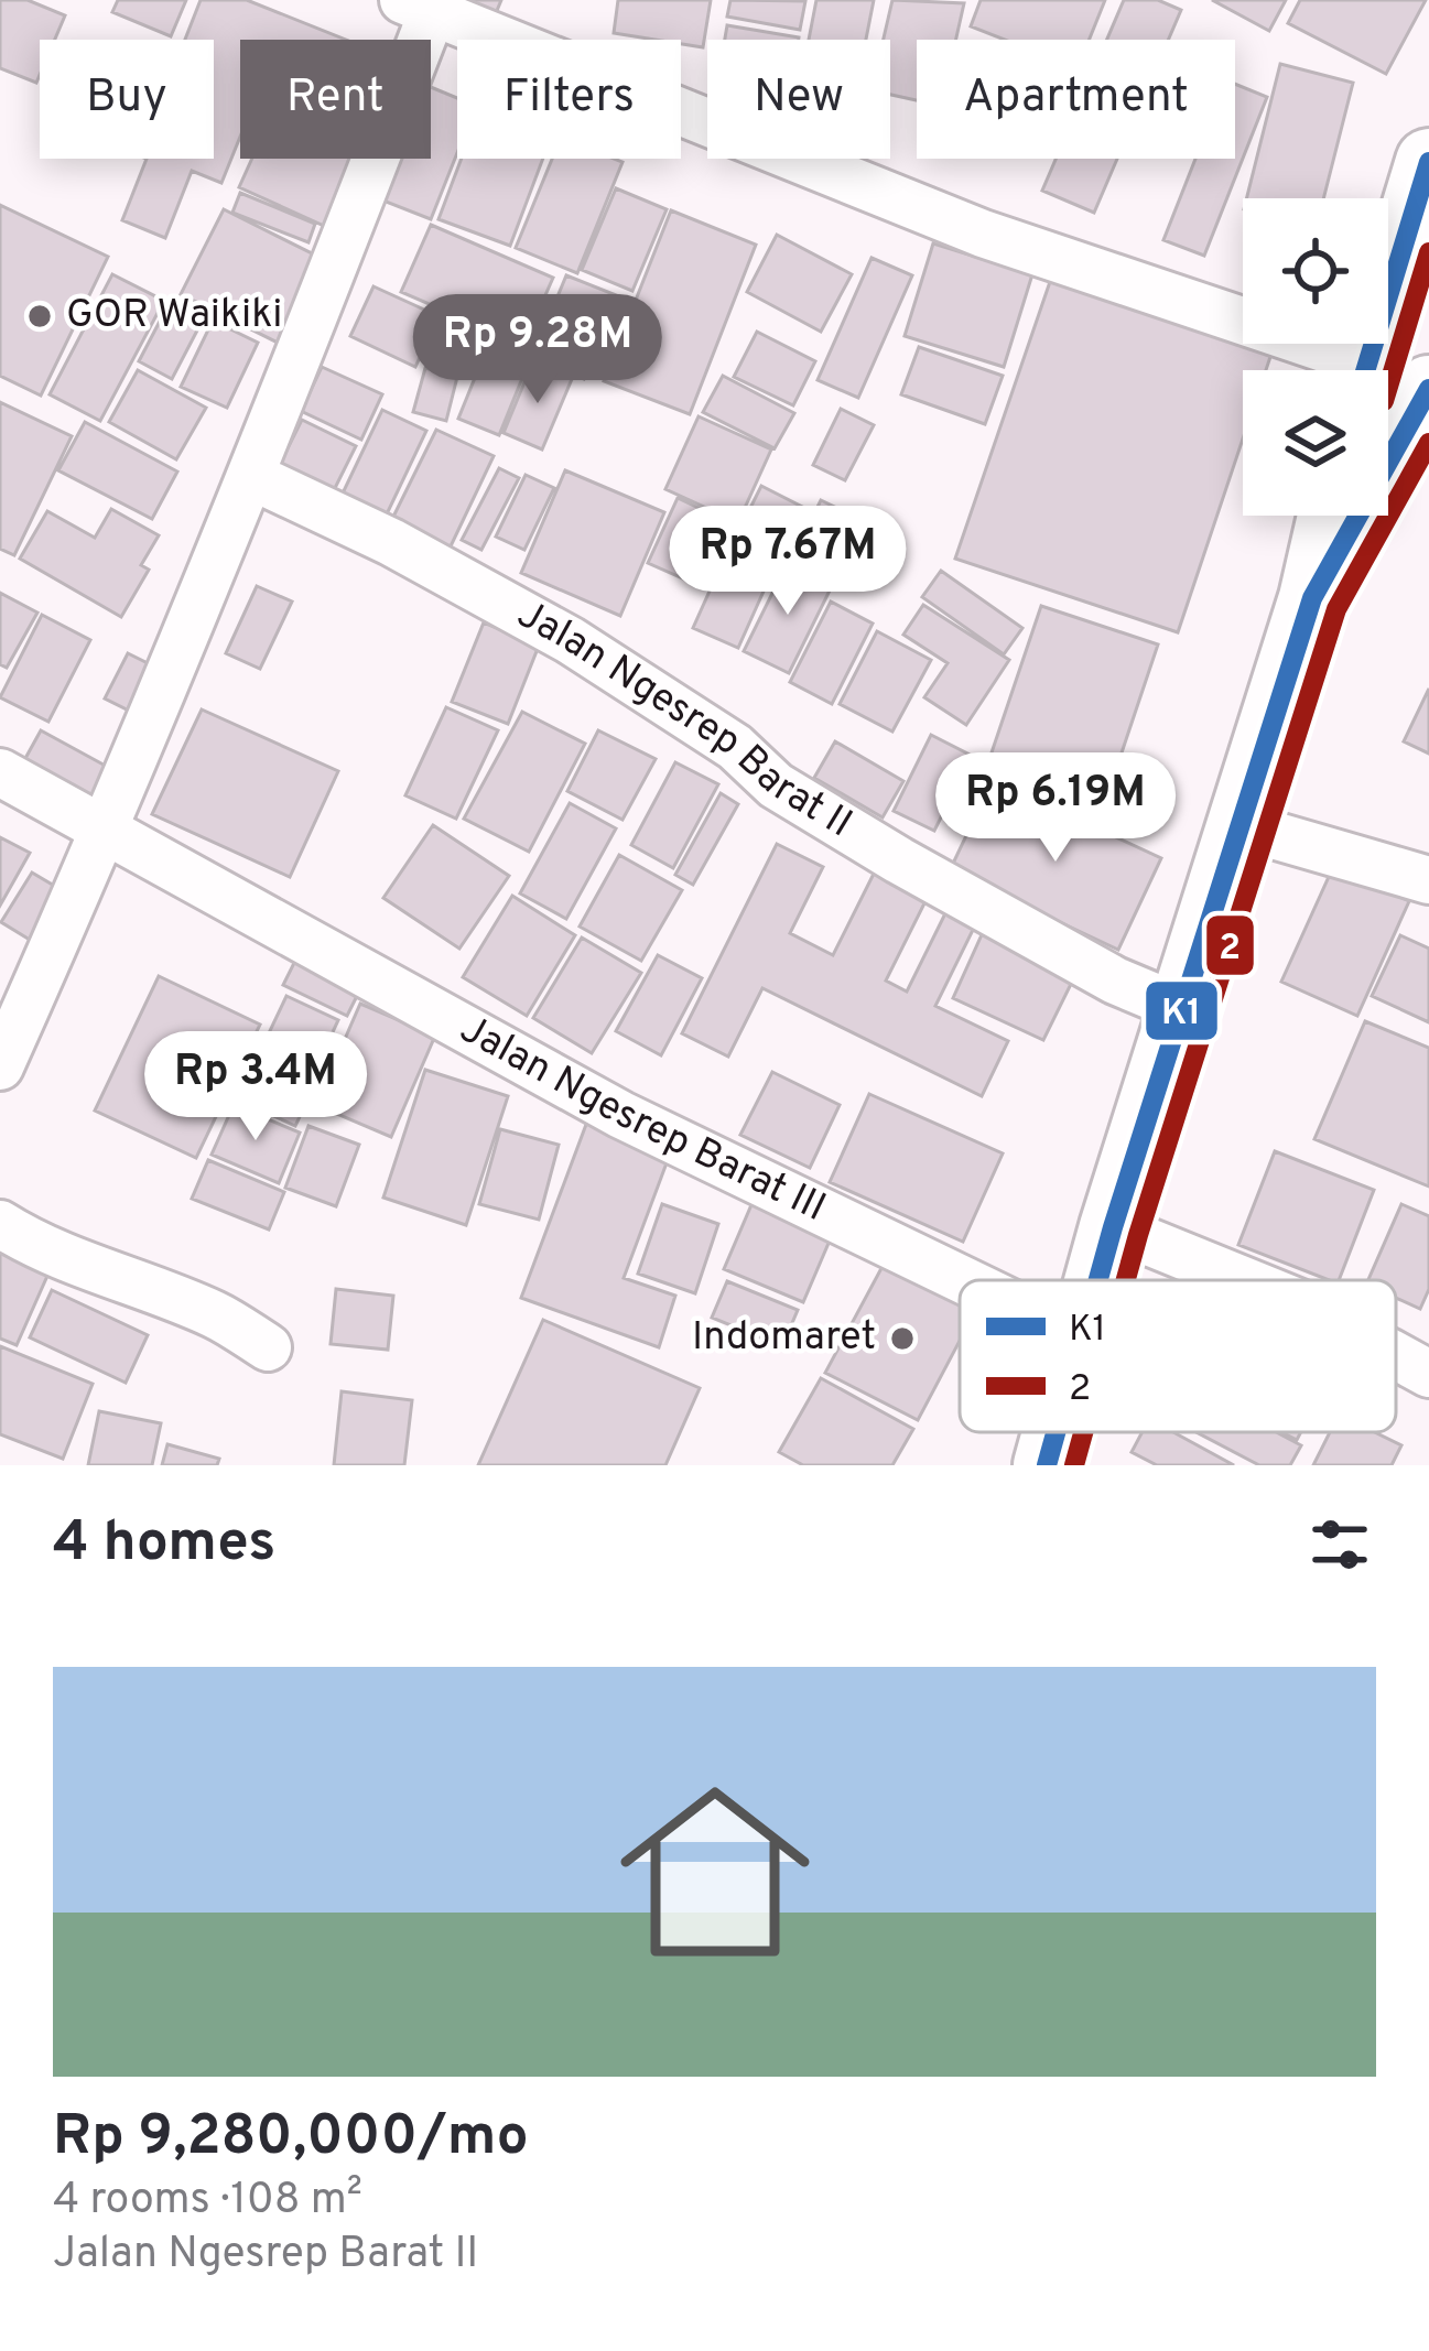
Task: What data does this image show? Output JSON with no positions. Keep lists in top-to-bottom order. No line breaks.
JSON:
{"streets":{"street":["Jalan Ngesrep Barat II","Jalan Ngesrep Barat III"]},"places":["GOR Waikiki","Indomaret"],"lines":["transit line K1","transit line 2"],"legend":["K1","2"],"page":{"chip":["Buy","Rent","Filters","New","Apartment"],"price":["Rp 9.28M","Rp 7.67M","Rp 6.19M","Rp 3.4M"],"heading":"4 homes","list":[{"name":"Rp 9,280,000/mo","note":"4 rooms · 108 m² · Jalan Ngesrep Barat II"}]}}
